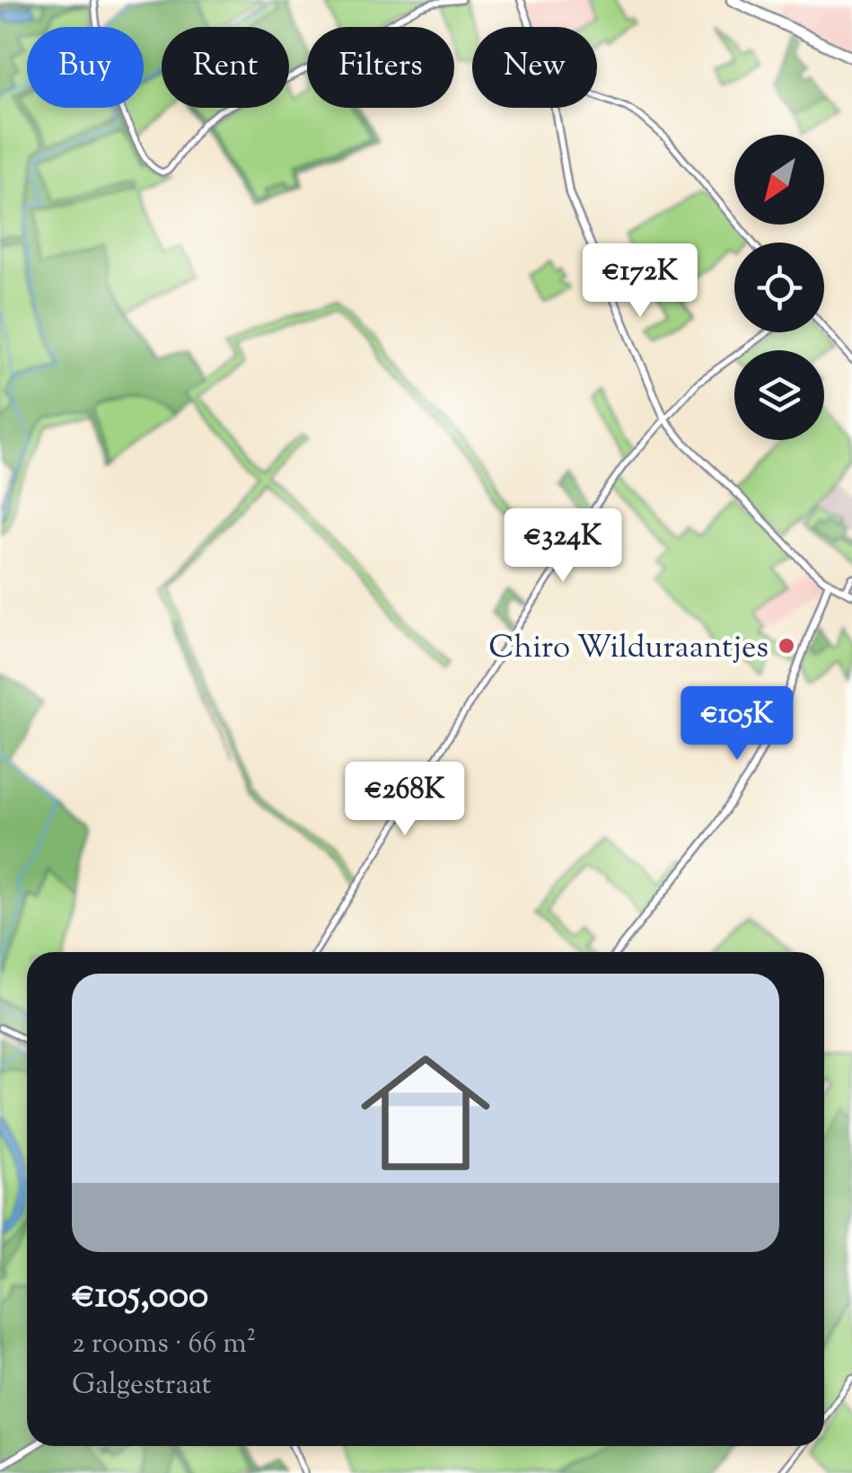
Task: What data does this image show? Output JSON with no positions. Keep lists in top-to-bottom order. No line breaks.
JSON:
{"places":["Chiro Wilduraantjes"],"north":"bottom left","page":{"chip":["Buy","Rent","Filters","New"],"price":["€172K","€324K","€105K","€268K"],"list":[{"name":"€105,000","note":"2 rooms · 66 m² · Galgestraat"}]}}
